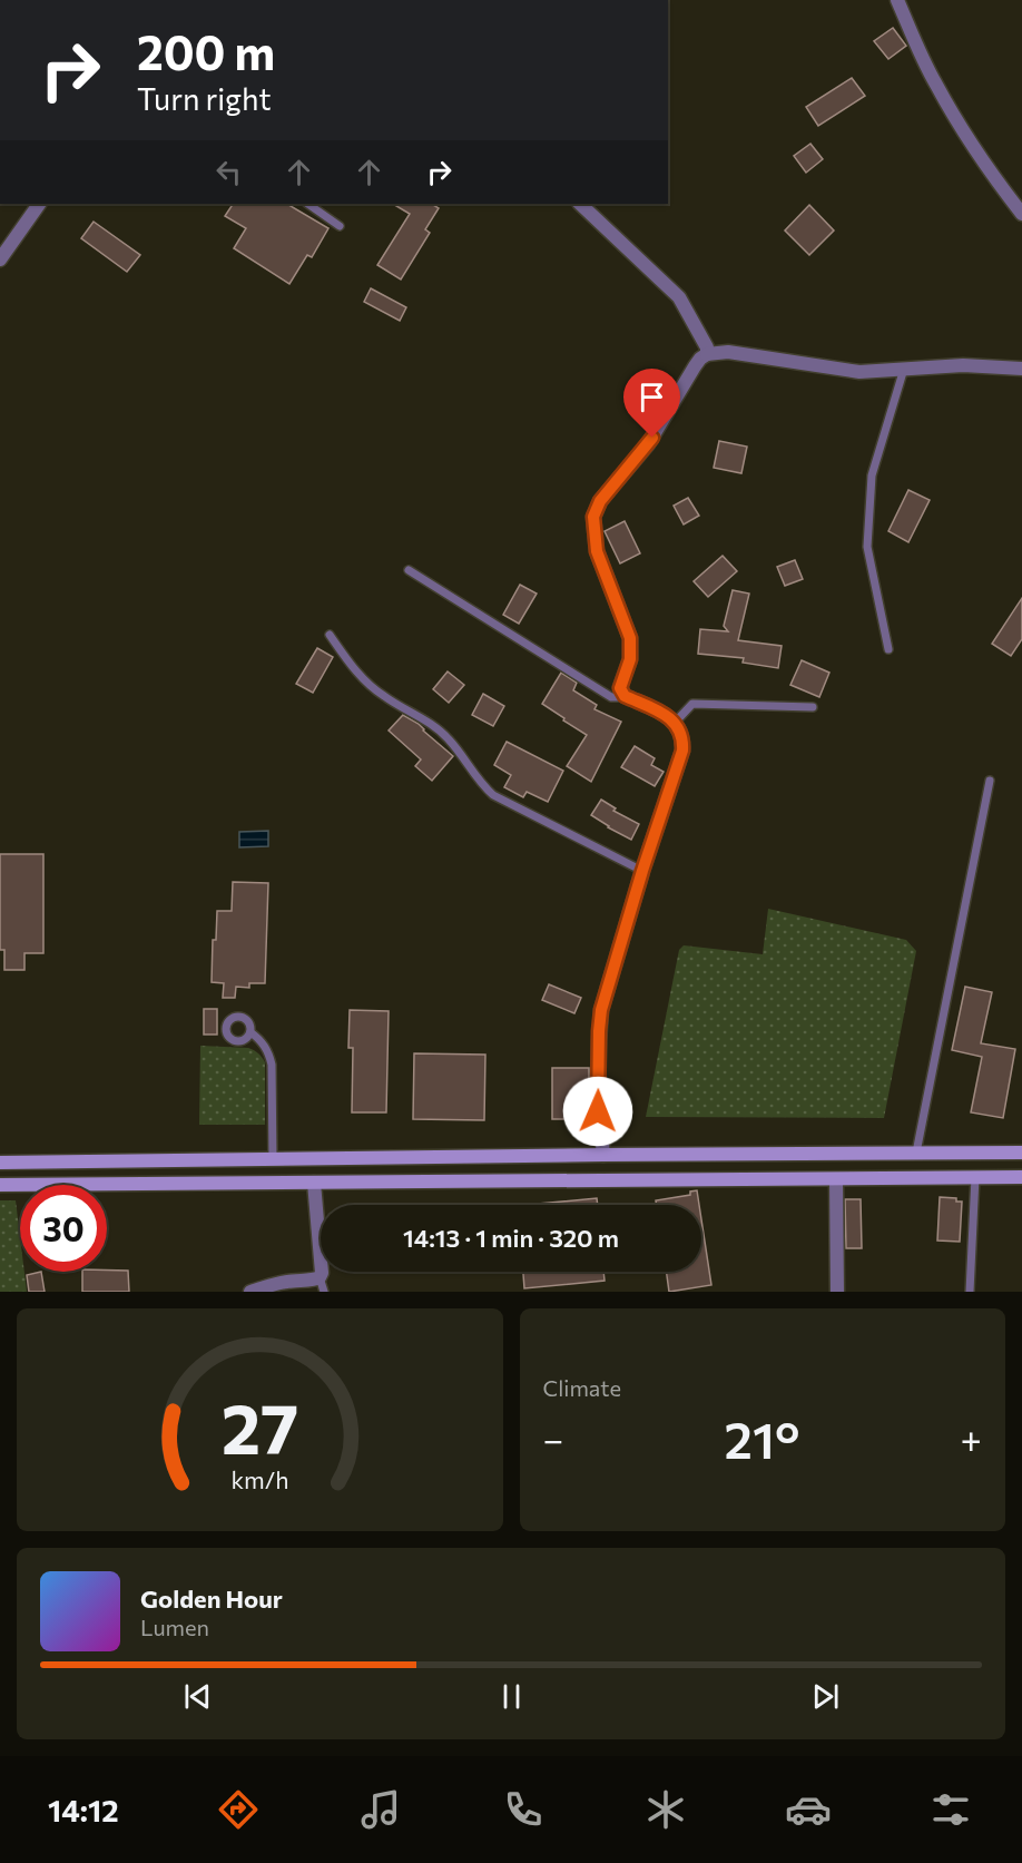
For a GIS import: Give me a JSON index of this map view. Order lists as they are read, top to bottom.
{
  "page": {
    "turn": ["200 m", "Turn right"],
    "limit": "30",
    "trip": "14:13 · 1 min · 320 m",
    "tile": "Climate",
    "heat": ["−", "21°", "+"],
    "song": ["Golden Hour", "Lumen"],
    "tabs": "14:12",
    "gauge": ["27", "km/h"]
  }
}
